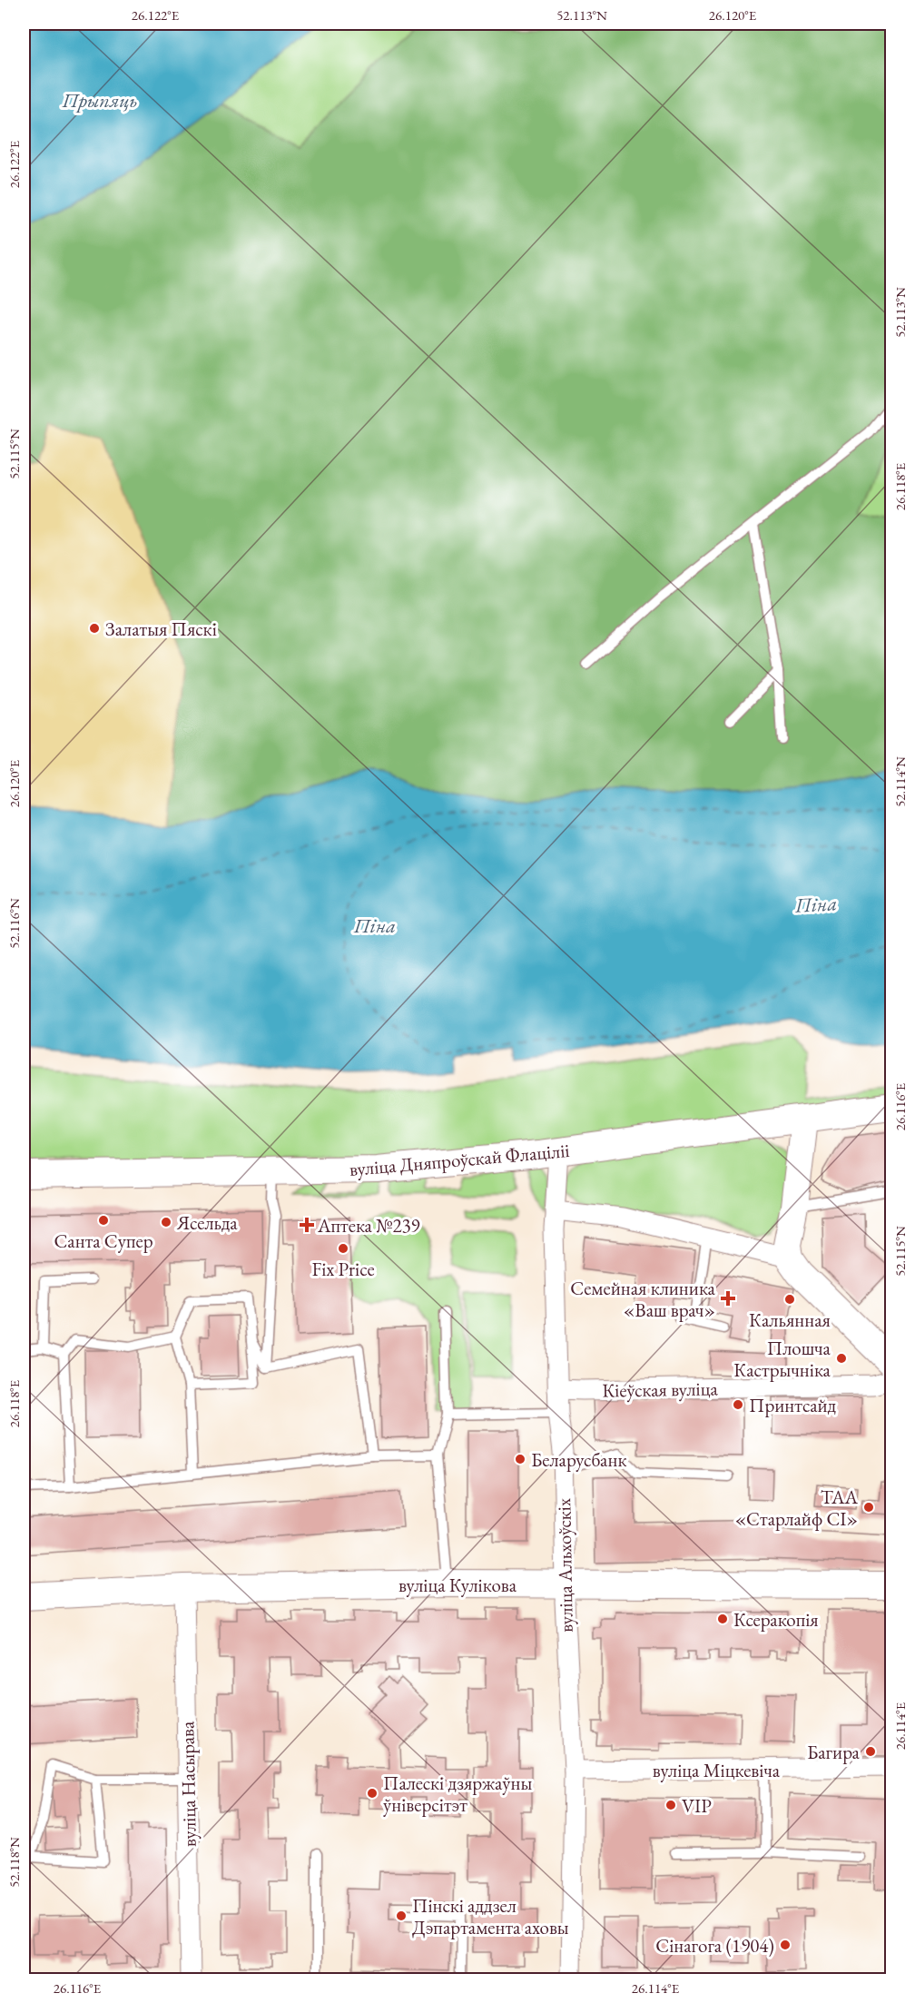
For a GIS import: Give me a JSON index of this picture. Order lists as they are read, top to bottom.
{
  "streets": {
    "street": [
      "вуліца Дняпроўскай Флаціліі",
      "Кіеўская вуліца",
      "вуліца Альхоўскіх",
      "вуліца Кулікова",
      "вуліца Міцкевіча",
      "вуліца Насырава"
    ]
  },
  "crossings": [
    ["вуліца Дняпроўскай Флаціліі", "вуліца Альхоўскіх"],
    ["Кіеўская вуліца", "вуліца Альхоўскіх"],
    ["вуліца Альхоўскіх", "вуліца Кулікова"],
    ["вуліца Альхоўскіх", "вуліца Міцкевіча"],
    ["вуліца Кулікова", "вуліца Насырава"]
  ],
  "water": ["Прыпяць", "Піна"],
  "places": {
    "other": [
      "Залатыя Пяскі",
      "Санта Супер",
      "Ясельда",
      "Fix Price",
      "Кальянная",
      "Плошча Кастрычніка",
      "Принтсайд",
      "Беларусбанк",
      "ТАА «Старлайф СІ»",
      "Ксеракопія",
      "Багира",
      "Палескі дзяржаўны ўніверсітэт",
      "VIP",
      "Пінскі аддзел Дэпартамента аховы",
      "Сінагога (1904)"
    ],
    "health": ["Аптека №239", "Семейная клиника «Ваш врач»"]
  },
  "coordinates": [
    "26.122°E",
    "52.113°N",
    "26.120°E",
    "52.115°N",
    "26.118°E",
    "52.114°N",
    "52.116°N",
    "26.116°E",
    "26.114°E",
    "52.118°N"
  ]
}
